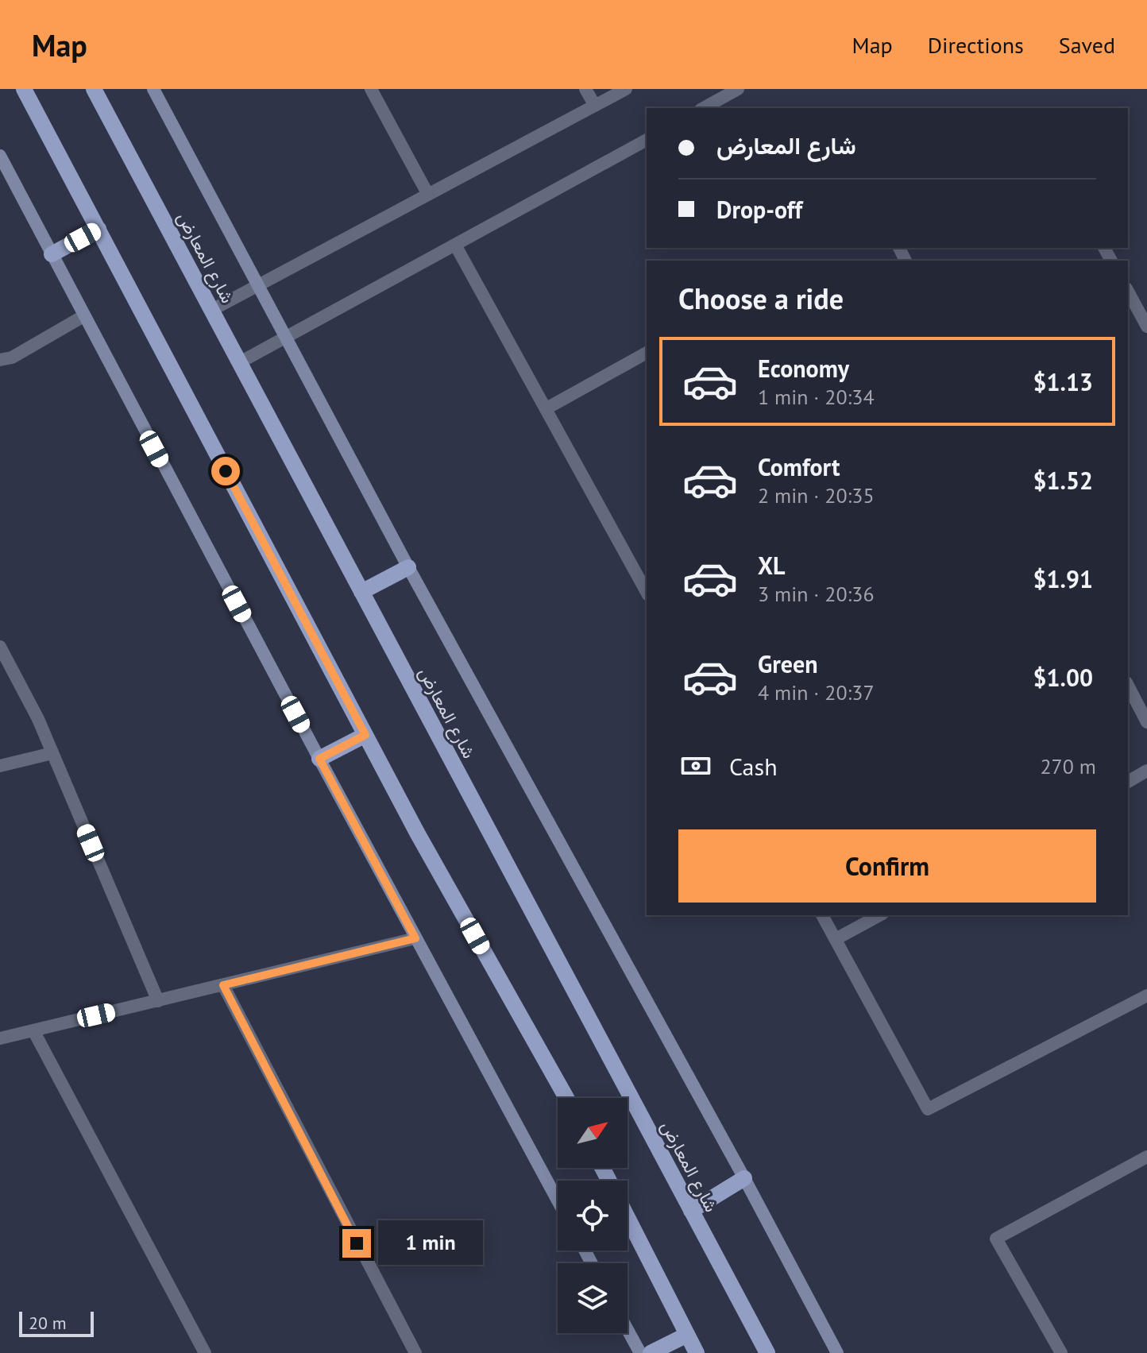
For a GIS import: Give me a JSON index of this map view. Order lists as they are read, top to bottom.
{
  "streets": {
    "main road": ["شارع المعارض"]
  },
  "scale_bar": "20 m",
  "north": "top right",
  "page": {
    "header": "Map",
    "nav": ["Map", "Directions", "Saved"],
    "banner": ["شارع المعارض", "Drop-off"],
    "heading": "Choose a ride",
    "list": [
      {
        "name": "Economy",
        "note": "1 min · 20:34",
        "value": "$1.13"
      },
      {
        "name": "Comfort",
        "note": "2 min · 20:35",
        "value": "$1.52"
      },
      {
        "name": "XL",
        "note": "3 min · 20:36",
        "value": "$1.91"
      },
      {
        "name": "Green",
        "note": "4 min · 20:37",
        "value": "$1.00"
      }
    ],
    "pay": ["Cash", "270 m"],
    "buttons": "Confirm",
    "bubble": "1 min",
    "scale": "20 m"
  }
}
